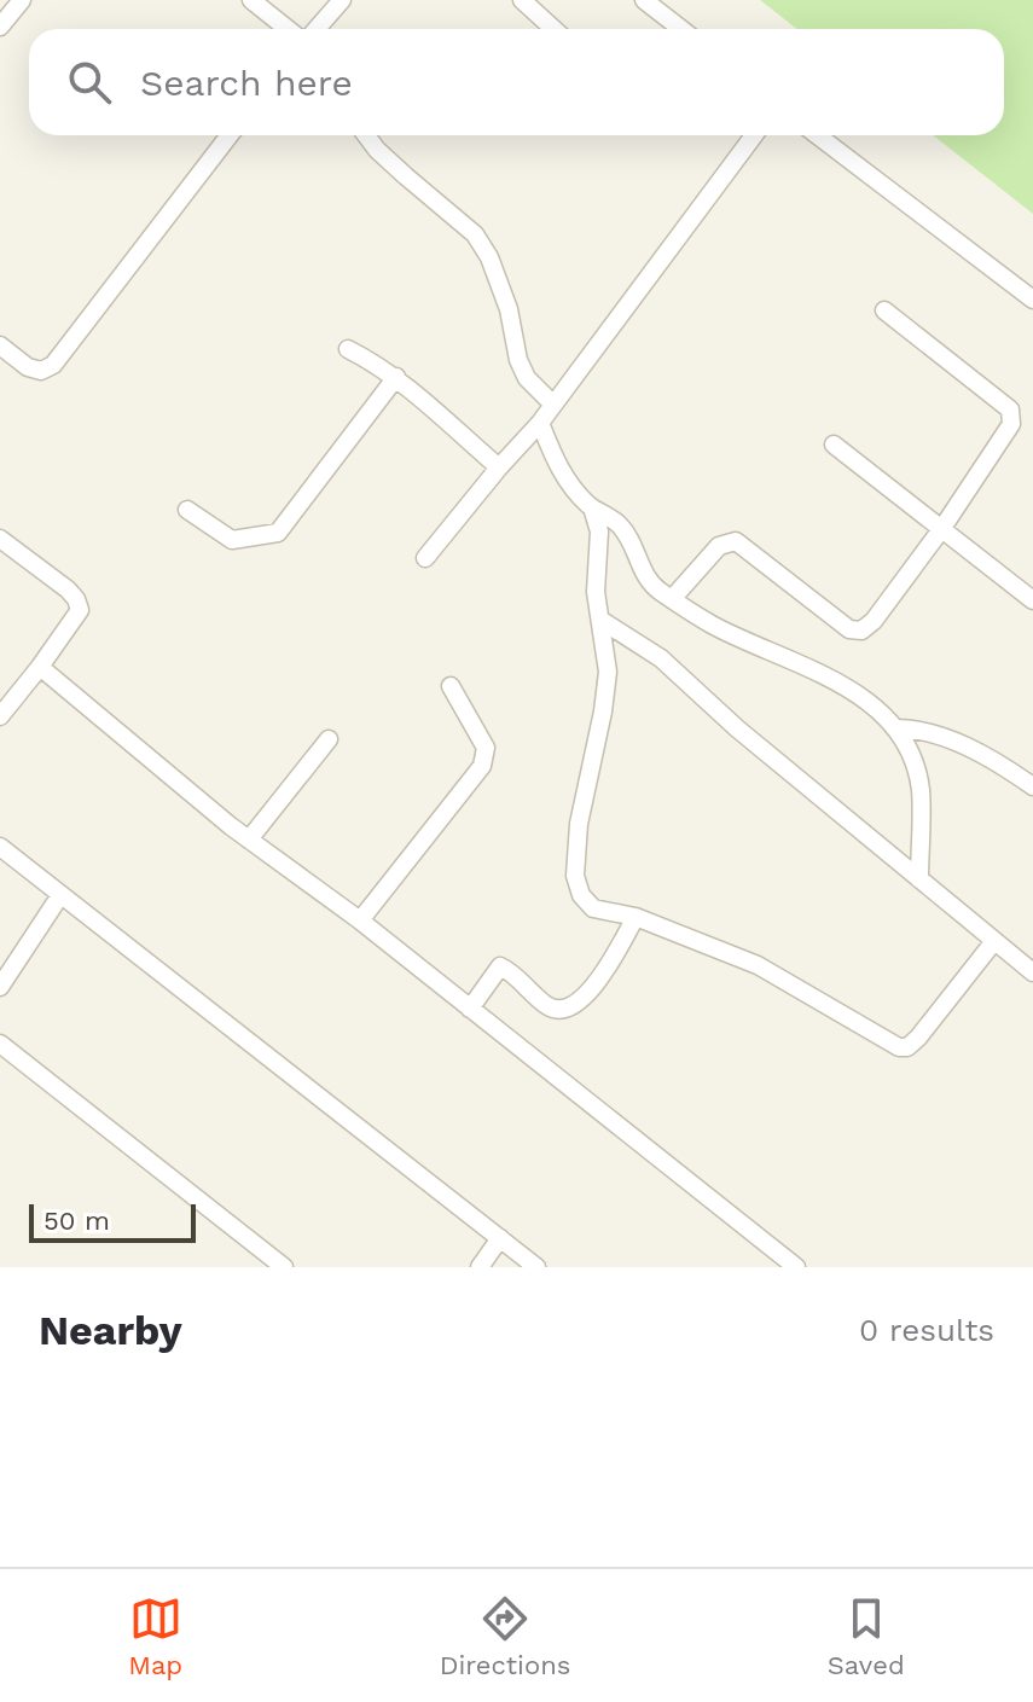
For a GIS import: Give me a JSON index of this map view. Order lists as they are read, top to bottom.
{
  "scale_bar": "50 m",
  "page": {
    "search": "Search here",
    "scale": "50 m",
    "heading": ["Nearby", "0 results"],
    "nav": ["Map", "Directions", "Saved"]
  }
}
